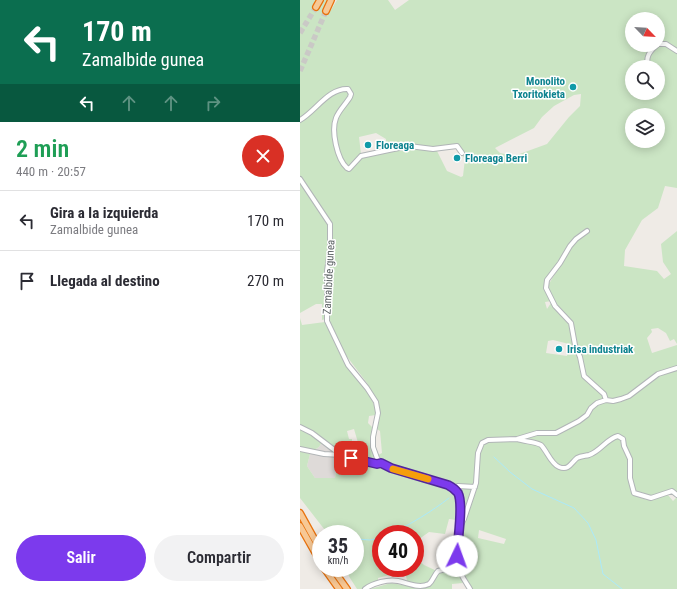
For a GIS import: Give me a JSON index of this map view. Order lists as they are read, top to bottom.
{
  "streets": {
    "street": ["Zamalbide gunea"]
  },
  "places": [
    "Monolito Txoritokieta",
    "Floreaga",
    "Floreaga Berri",
    "Irisa industriak"
  ],
  "north": "bottom right",
  "page": {
    "turn": ["170 m", "Zamalbide gunea"],
    "heading": ["2 min", "440 m · 20:57"],
    "list": [
      {
        "name": "Gira a la izquierda",
        "note": "Zamalbide gunea",
        "value": "170 m"
      },
      {
        "name": "Llegada al destino",
        "value": "270 m"
      }
    ],
    "speed": "35 km/h",
    "limit": "40",
    "buttons": ["Salir", "Compartir"]
  }
}
